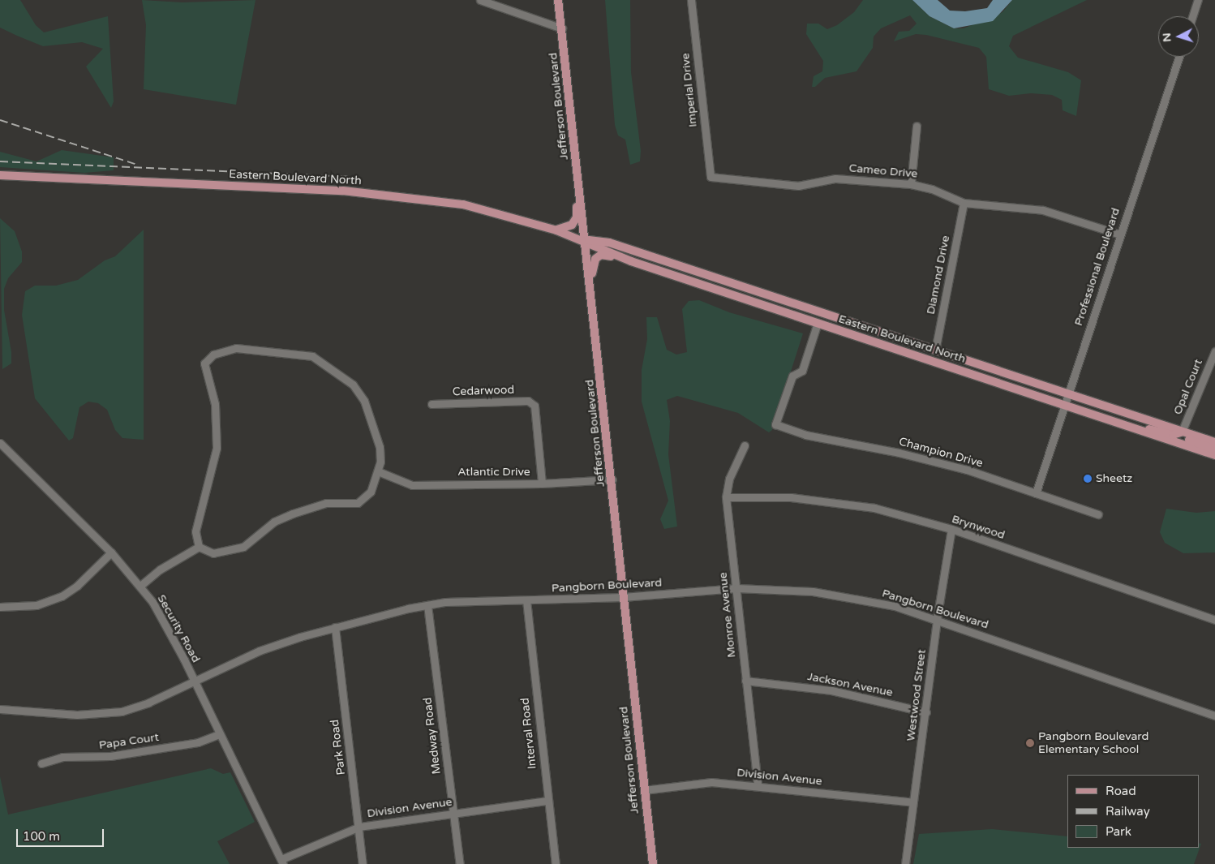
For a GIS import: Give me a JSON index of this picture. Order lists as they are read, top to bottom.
{
  "streets": {
    "main road": ["Jefferson Boulevard", "Eastern Boulevard North"],
    "street": [
      "Imperial Drive",
      "Cameo Drive",
      "Professional Boulevard",
      "Diamond Drive",
      "Opal Court",
      "Cedarwood",
      "Champion Drive",
      "Atlantic Drive",
      "Brynwood",
      "Pangborn Boulevard",
      "Monroe Avenue",
      "Security Road",
      "Jackson Avenue",
      "Westwood Street",
      "Interval Road",
      "Medway Road",
      "Papa Court",
      "Park Road",
      "Division Avenue"
    ]
  },
  "crossings": [
    ["Imperial Drive", "Cameo Drive"],
    ["Jefferson Boulevard", "Eastern Boulevard North"],
    ["Jefferson Boulevard", "Atlantic Drive"],
    ["Jefferson Boulevard", "Pangborn Boulevard"],
    ["Jefferson Boulevard", "Division Avenue"],
    ["Cameo Drive", "Professional Boulevard"],
    ["Cameo Drive", "Diamond Drive"],
    ["Eastern Boulevard North", "Professional Boulevard"],
    ["Eastern Boulevard North", "Diamond Drive"],
    ["Eastern Boulevard North", "Opal Court"],
    ["Eastern Boulevard North", "Champion Drive"],
    ["Professional Boulevard", "Champion Drive"],
    ["Cedarwood", "Atlantic Drive"],
    ["Brynwood", "Monroe Avenue"],
    ["Brynwood", "Westwood Street"],
    ["Pangborn Boulevard", "Monroe Avenue"],
    ["Pangborn Boulevard", "Security Road"],
    ["Pangborn Boulevard", "Westwood Street"],
    ["Pangborn Boulevard", "Interval Road"],
    ["Pangborn Boulevard", "Medway Road"],
    ["Pangborn Boulevard", "Park Road"],
    ["Monroe Avenue", "Jackson Avenue"],
    ["Monroe Avenue", "Division Avenue"],
    ["Security Road", "Papa Court"],
    ["Security Road", "Division Avenue"],
    ["Jackson Avenue", "Westwood Street"],
    ["Westwood Street", "Division Avenue"],
    ["Interval Road", "Division Avenue"],
    ["Medway Road", "Division Avenue"],
    ["Park Road", "Division Avenue"]
  ],
  "places": ["Sheetz", "Pangborn Boulevard Elementary School"],
  "legend": ["Road", "Railway", "Park"],
  "scale_bar": "100 m",
  "north": "left"
}
